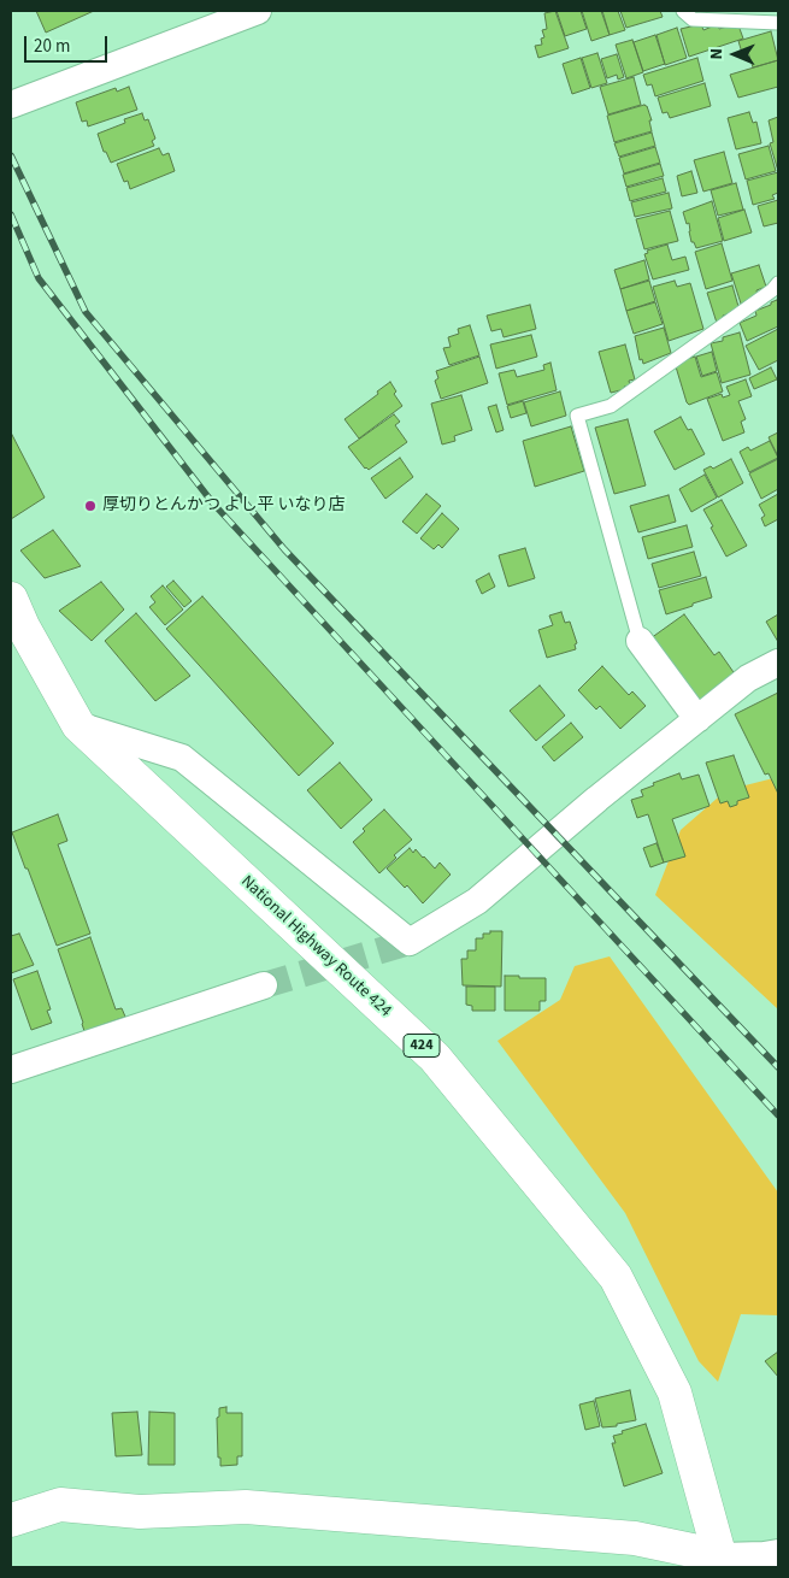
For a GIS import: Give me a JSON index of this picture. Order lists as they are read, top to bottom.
{
  "streets": {
    "main road": ["National Highway Route 424", "424"]
  },
  "places": ["厚切りとんかつ よし平 いなり店"],
  "scale_bar": "20 m",
  "north": "left"
}
